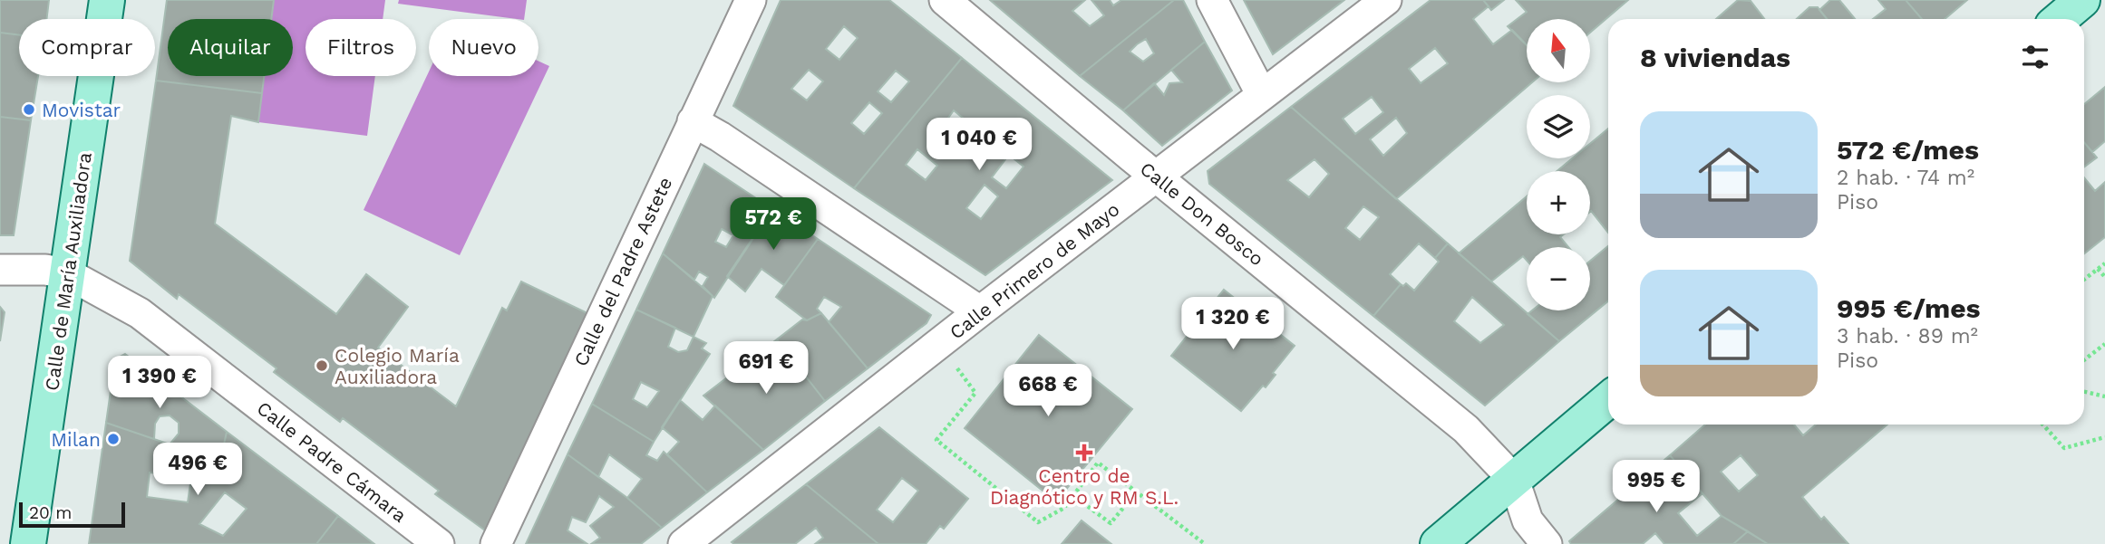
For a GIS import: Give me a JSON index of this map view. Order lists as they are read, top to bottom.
{
  "streets": {
    "main road": ["Calle de María Auxiliadora"],
    "street": [
      "Calle Don Bosco",
      "Calle Primero de Mayo",
      "Calle del Padre Astete",
      "Calle Padre Cámara"
    ]
  },
  "crossings": [
    ["Calle Don Bosco", "Calle Primero de Mayo"],
    ["Calle de María Auxiliadora", "Calle Padre Cámara"]
  ],
  "places": {
    "other": ["Movistar", "Colegio María Auxiliadora", "Milan"],
    "health": ["Centro de Diagnótico y RM S.L."]
  },
  "scale_bar": "20 m",
  "north": "top",
  "page": {
    "map_buttons": ["+", "−"],
    "chip": [
      "Comprar",
      "Alquilar",
      "Filtros",
      "Nuevo"
    ],
    "heading": "8 viviendas",
    "list": [
      {
        "name": "572 €/mes",
        "note": "2 hab. · 74 m² · Piso"
      },
      {
        "name": "995 €/mes",
        "note": "3 hab. · 89 m² · Piso"
      }
    ],
    "price": [
      "1 040 €",
      "572 €",
      "1 320 €",
      "691 €",
      "1 390 €",
      "668 €",
      "496 €",
      "995 €"
    ],
    "scale": "20 m"
  }
}
